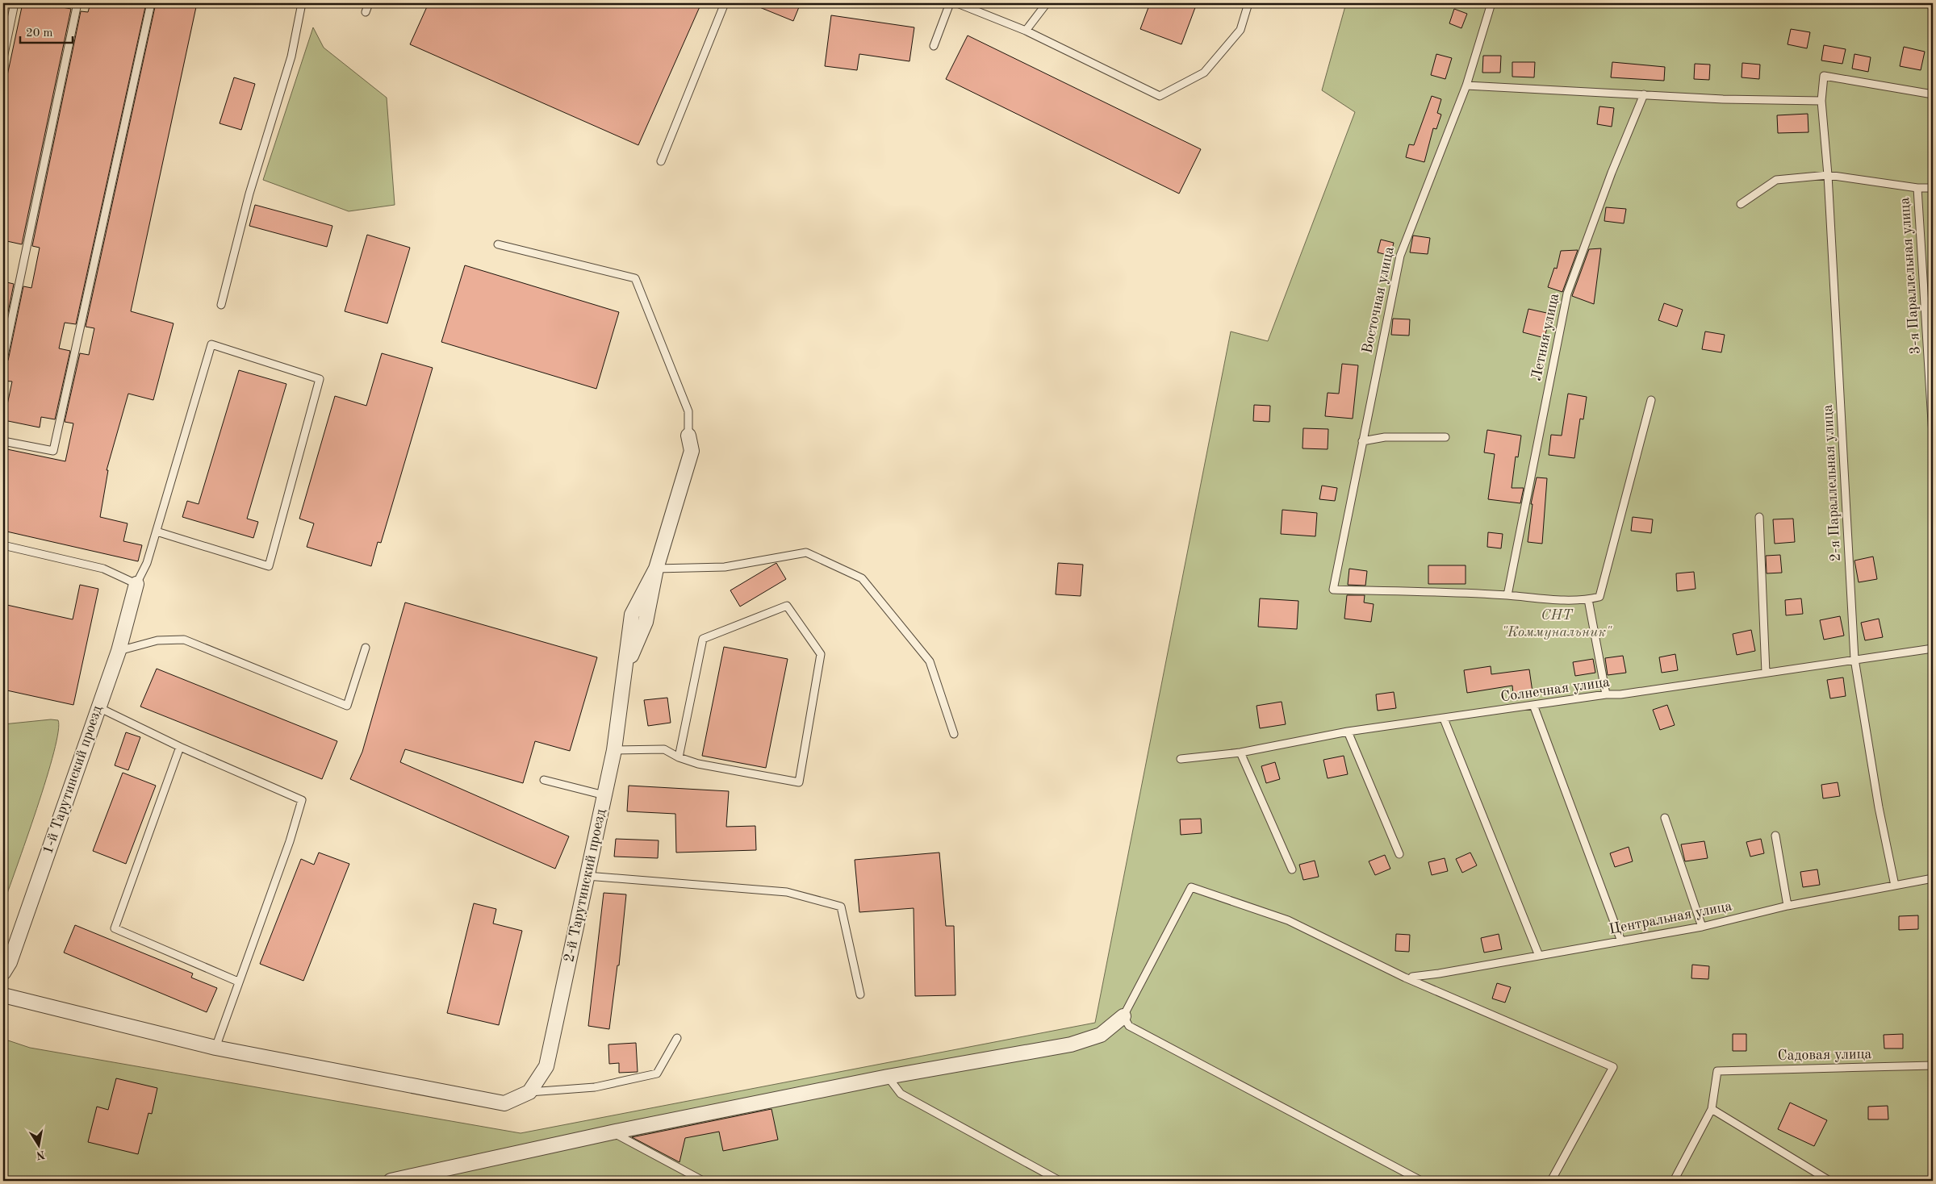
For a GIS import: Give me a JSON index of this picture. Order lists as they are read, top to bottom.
{
  "streets": {
    "street": ["1-й Тарутинский проезд", "2-й Тарутинский проезд"],
    "lane": [
      "3-я Параллельная улица",
      "Восточная улица",
      "Летняя улица",
      "2-я Параллельная улица",
      "Солнечная улица",
      "Центральная улица",
      "Садовая улица"
    ]
  },
  "crossings": [
    ["Восточная улица", "Летняя улица"],
    ["2-я Параллельная улица", "Солнечная улица"],
    ["2-я Параллельная улица", "Центральная улица"]
  ],
  "parks": ["СНТ \"Коммунальник\""],
  "scale_bar": "20 m",
  "north": "bottom"
}
